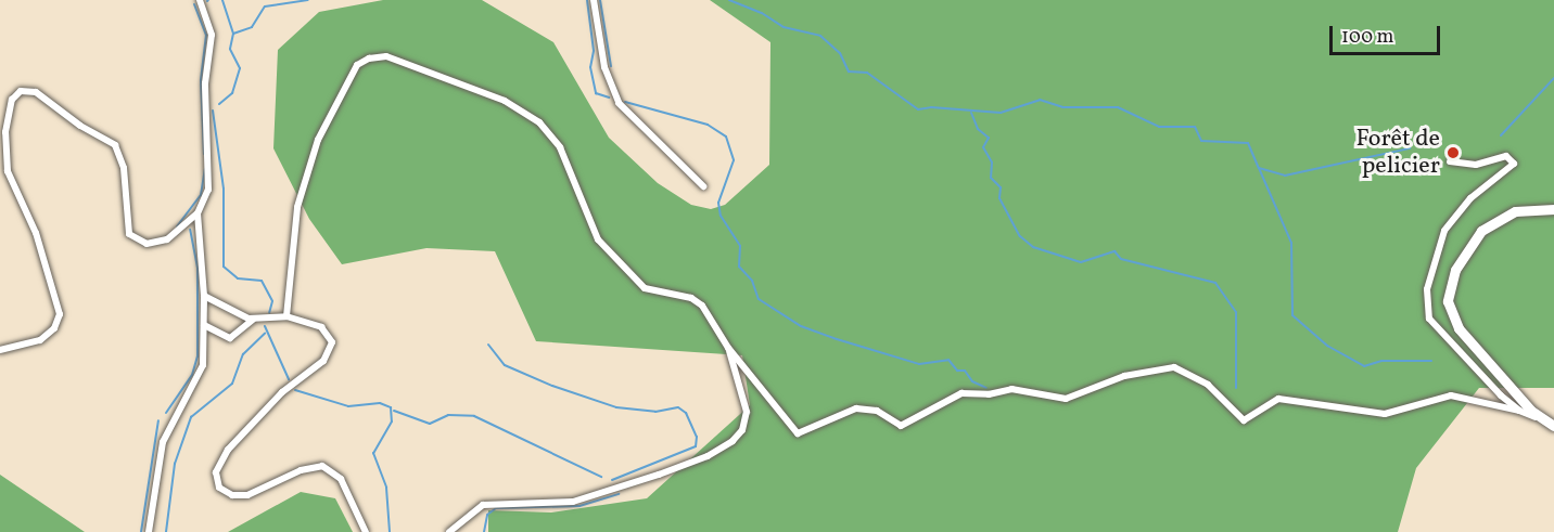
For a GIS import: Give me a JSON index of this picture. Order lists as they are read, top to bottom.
{
  "places": ["Forêt de pelicier"],
  "scale_bar": "100 m"
}
